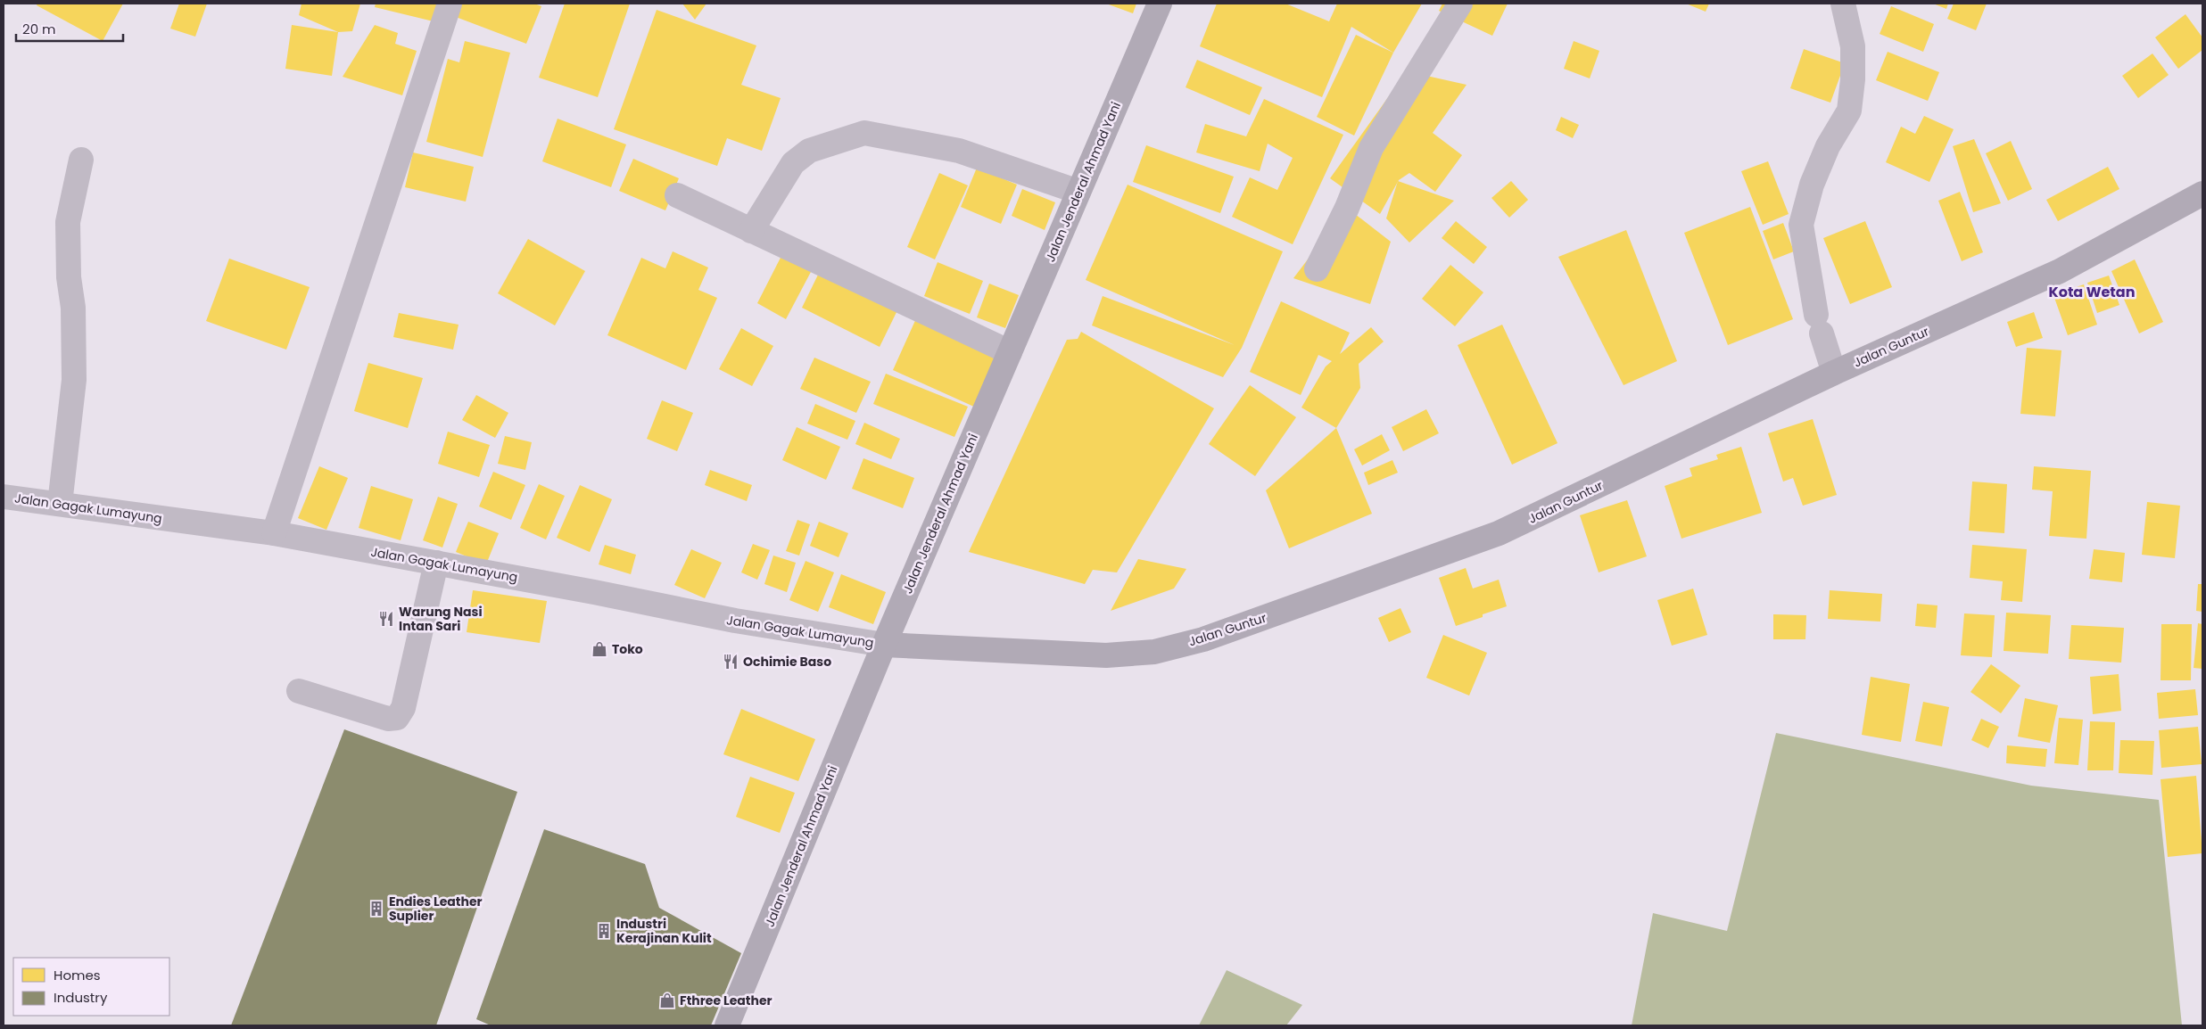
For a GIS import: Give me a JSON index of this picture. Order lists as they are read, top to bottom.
{
  "streets": {
    "street": ["Jalan Jenderal Ahmad Yani", "Jalan Guntur", "Jalan Gagak Lumayung"]
  },
  "crossings": [
    ["Jalan Jenderal Ahmad Yani", "Jalan Guntur"],
    ["Jalan Jenderal Ahmad Yani", "Jalan Gagak Lumayung"],
    ["Jalan Guntur", "Jalan Gagak Lumayung"]
  ],
  "districts": ["Kota Wetan"],
  "places": {
    "restaurant": ["Warung Nasi Intan Sari", "Ochimie Baso"],
    "shop": ["Toko", "Fthree Leather"],
    "building": ["Endies Leather Suplier", "Industri Kerajinan Kulit"]
  },
  "legend": ["Homes", "Industry"],
  "scale_bar": "20 m"
}
